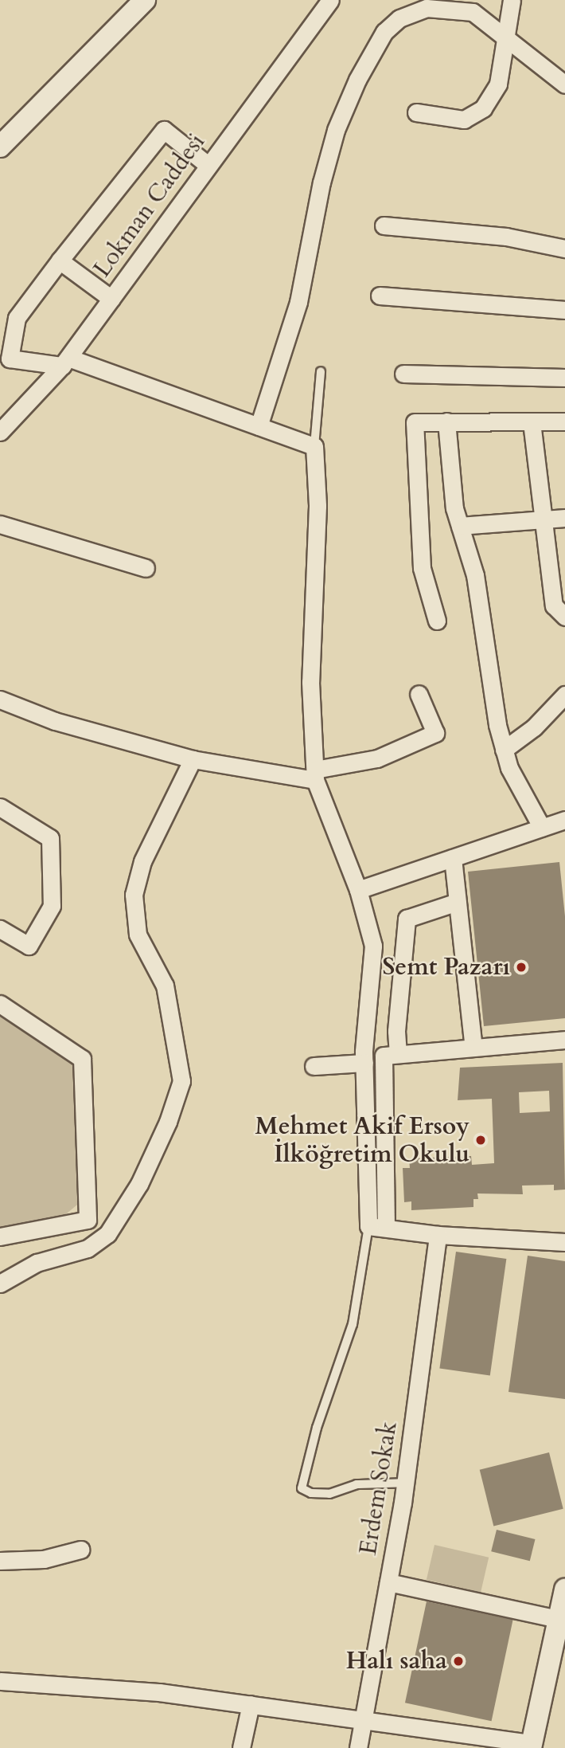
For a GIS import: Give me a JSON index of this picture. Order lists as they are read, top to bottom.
{
  "streets": {
    "street": ["Lokman Caddesi", "Erdem Sokak"]
  },
  "places": ["Semt Pazarı", "Mehmet Akif Ersoy İlköğretim Okulu", "Halı saha"]
}
